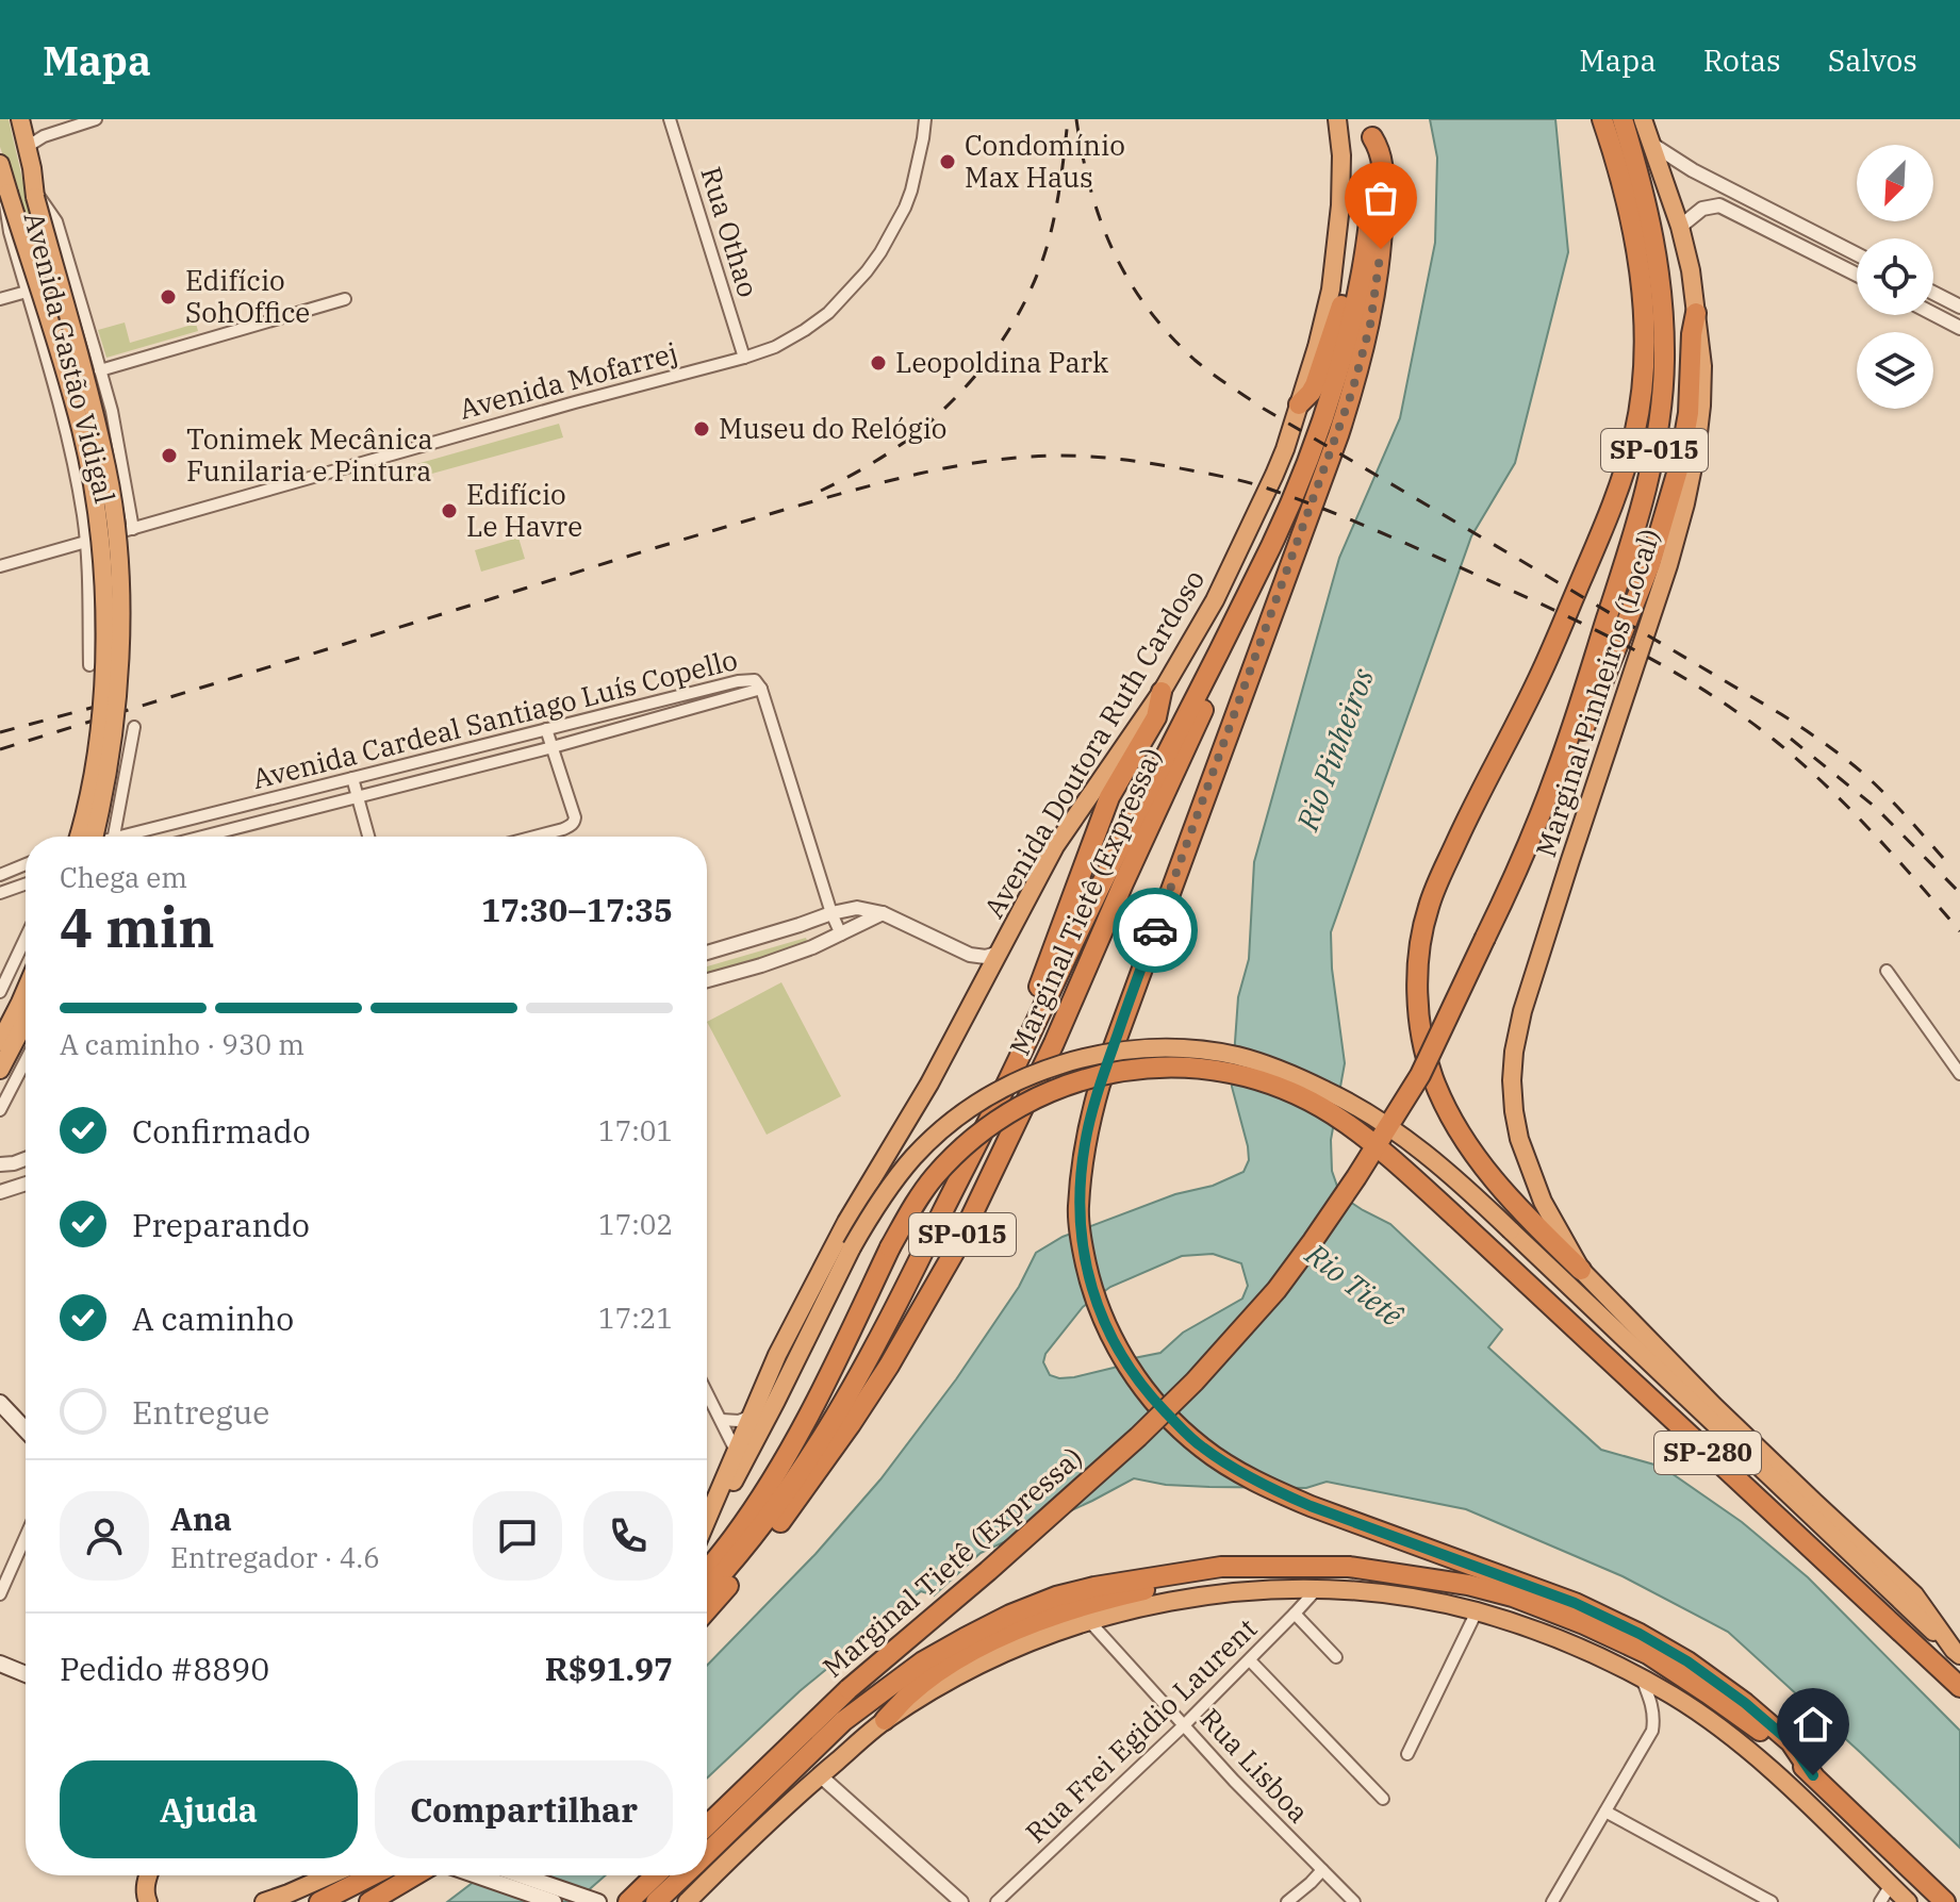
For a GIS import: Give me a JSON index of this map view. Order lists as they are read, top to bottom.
{
  "streets": {
    "highway": [
      "Avenida Gastão Vidigal",
      "SP-015",
      "Marginal Pinheiros (Local)",
      "Avenida Doutora Ruth Cardoso",
      "Marginal Tietê (Expressa)",
      "SP-280"
    ],
    "street": [
      "Rua Othao",
      "Avenida Mofarrej",
      "Avenida Cardeal Santiago Luís Copello",
      "Rua Frei Egidio Laurent",
      "Rua Lisboa"
    ]
  },
  "crossings": [
    ["Rua Othao", "Avenida Mofarrej"],
    ["Avenida Gastão Vidigal", "Avenida Mofarrej"],
    ["SP-015", "Marginal Tietê (Expressa)"],
    ["SP-015", "SP-280"],
    ["Rua Frei Egidio Laurent", "Rua Lisboa"]
  ],
  "water": ["Rio Pinheiros", "Rio Tietê"],
  "places": [
    "Condomínio Max Haus",
    "Edifício SohOffice",
    "Leopoldina Park",
    "Museu do Relógio",
    "Tonimek Mecânica Funilaria e Pintura",
    "Edifício Le Havre"
  ],
  "north": "bottom left",
  "page": {
    "header": "Mapa",
    "nav": ["Mapa", "Rotas", "Salvos"],
    "heading": ["4 min", "Chega em", "17:30–17:35"],
    "panel": [
      "Ana",
      "Entregador · 4.6",
      "Pedido #8890",
      "R$91.97"
    ],
    "bar": "A caminho · 930 m",
    "list": [
      ["Confirmado", "17:01"],
      ["Preparando", "17:02"],
      ["A caminho", "17:21"],
      "Entregue"
    ],
    "buttons": ["Ajuda", "Compartilhar"]
  }
}
